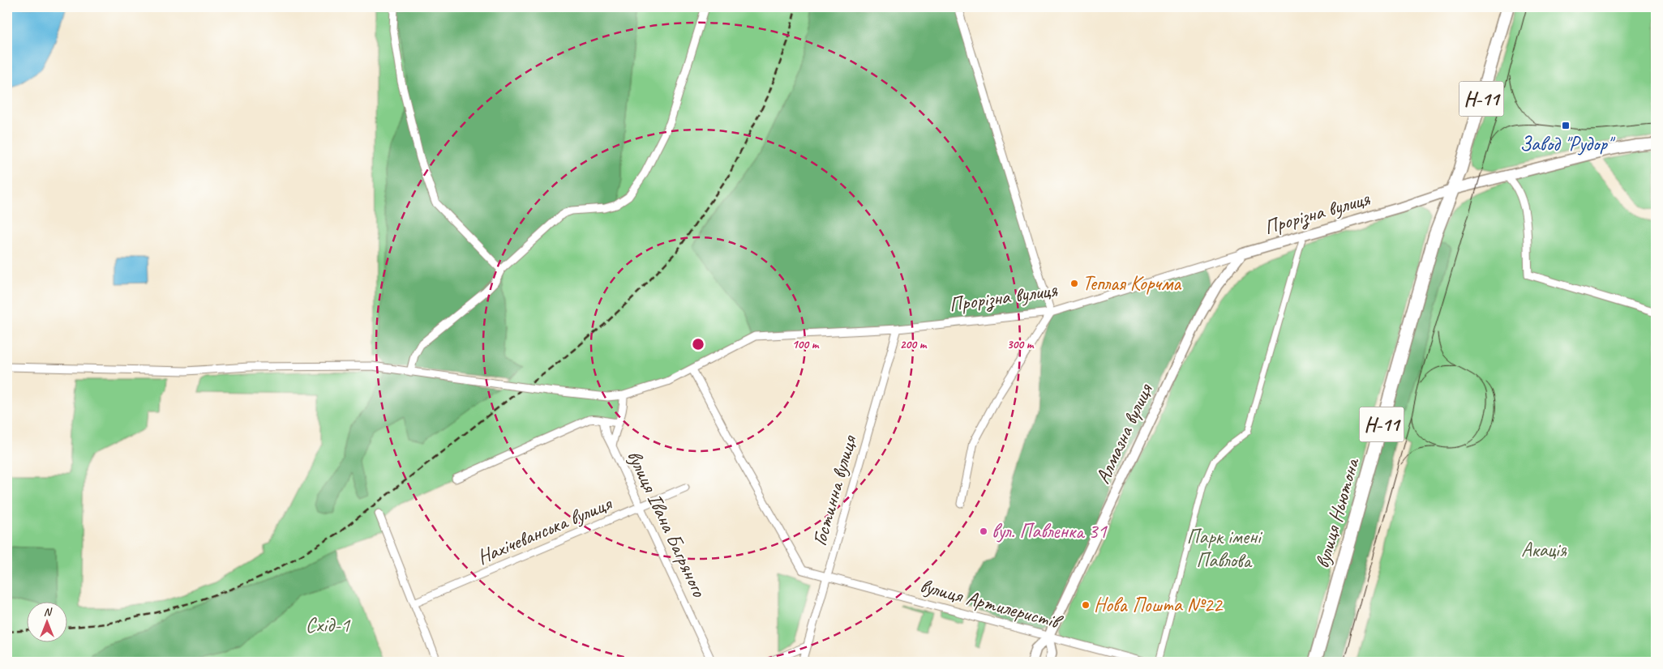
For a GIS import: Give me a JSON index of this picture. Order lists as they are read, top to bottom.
{
  "streets": {
    "main road": ["Н-11", "Прорізна вулиця", "вулиця Ньютона"],
    "street": [
      "Алмазна вулиця",
      "Гостинна вулиця",
      "вулиця Івана Багряного",
      "Нахічеванська вулиця",
      "вулиця Артилеристів"
    ]
  },
  "crossings": [
    ["Н-11", "Прорізна вулиця"],
    ["Н-11", "вулиця Ньютона"],
    ["Прорізна вулиця", "Алмазна вулиця"],
    ["Прорізна вулиця", "Гостинна вулиця"],
    ["Прорізна вулиця", "вулиця Ньютона"],
    ["Прорізна вулиця", "вулиця Івана Багряного"],
    ["Прорізна вулиця", "вулиця Артилеристів"],
    ["Алмазна вулиця", "вулиця Артилеристів"],
    ["Гостинна вулиця", "вулиця Артилеристів"],
    ["вулиця Івана Багряного", "Нахічеванська вулиця"]
  ],
  "parks": ["Парк імені Павлова", "Акація", "Схід-1"],
  "places": {
    "transit": ["Завод \"Рудор\""],
    "other": ["Теплая Корчма", "вул. Павленка 31", "Нова Пошта №22"]
  },
  "north": "top",
  "rings": ["100 m", "200 m", "300 m"]
}
